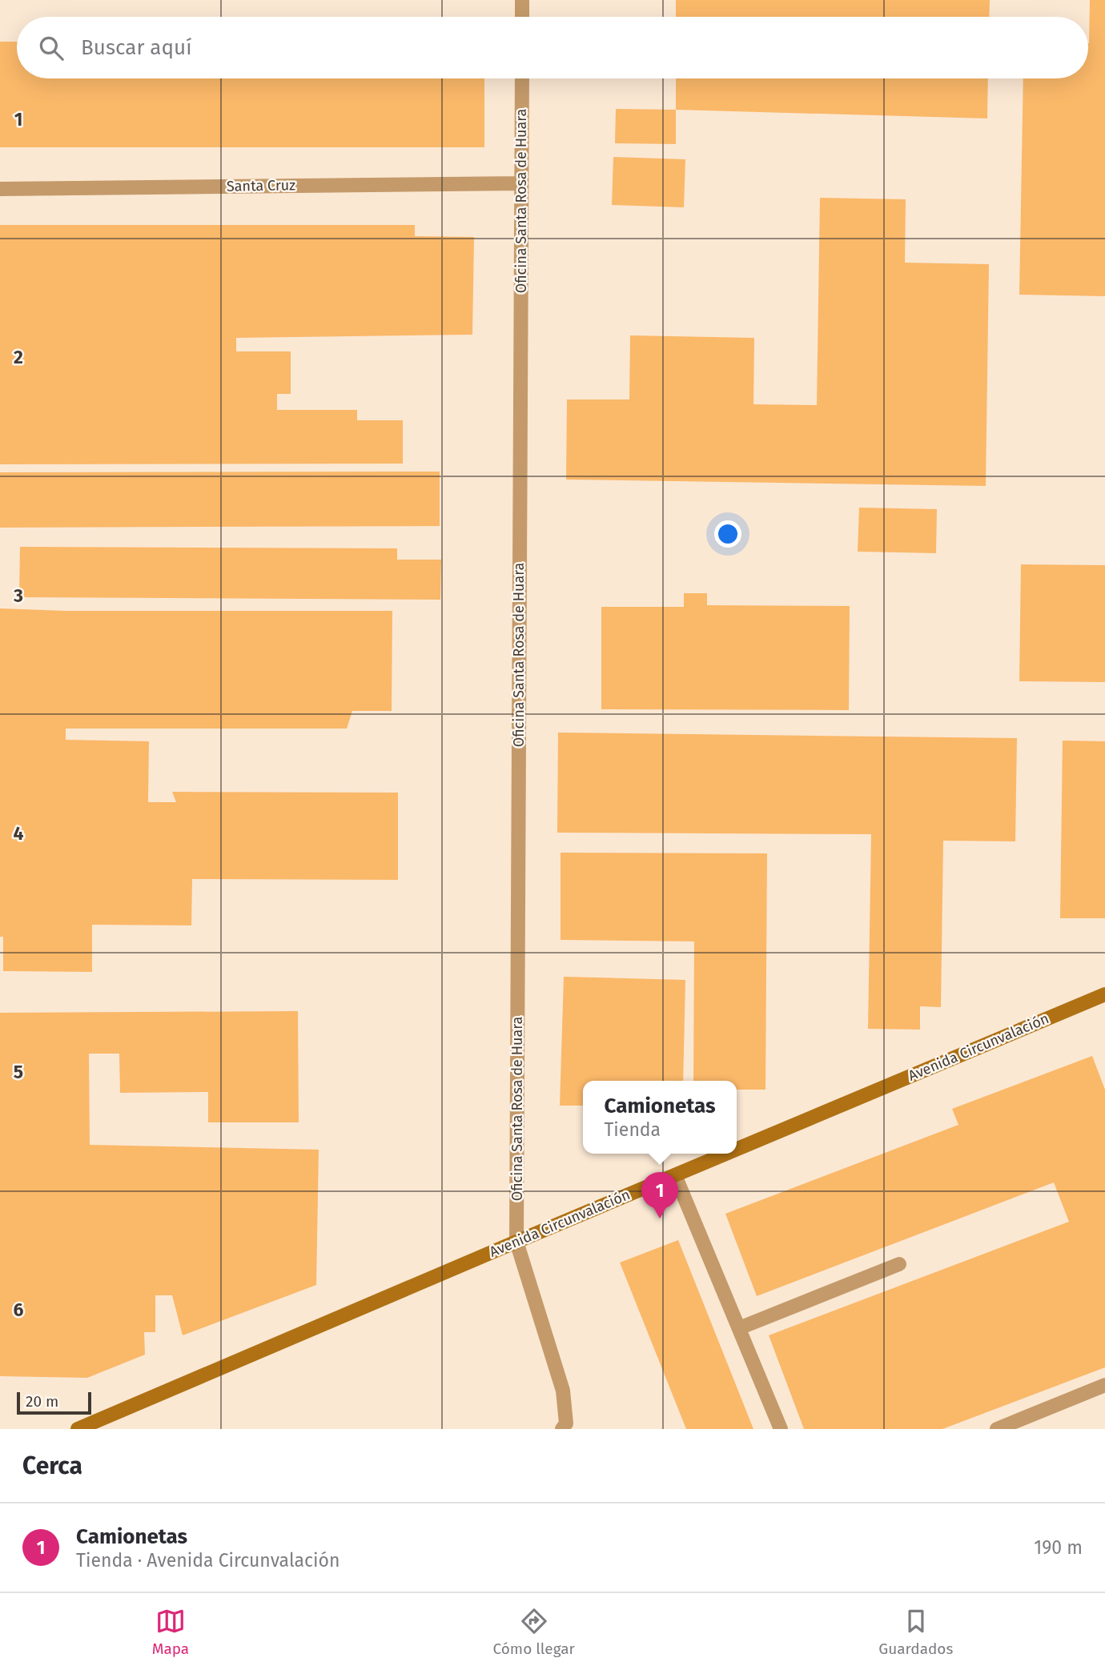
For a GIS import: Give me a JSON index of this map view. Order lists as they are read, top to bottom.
{
  "streets": {
    "street": ["Santa Cruz", "Oficina Santa Rosa de Huara", "Avenida Circunvalación"]
  },
  "crossings": [
    ["Santa Cruz", "Oficina Santa Rosa de Huara"],
    ["Oficina Santa Rosa de Huara", "Avenida Circunvalación"]
  ],
  "scale_bar": "20 m",
  "page": {
    "search": "Buscar aquí",
    "popup": ["Camionetas", "Tienda"],
    "pins": "1",
    "scale": "20 m",
    "heading": "Cerca",
    "list": [
      {
        "mark": "1",
        "name": "Camionetas",
        "note": "Tienda · Avenida Circunvalación",
        "value": "190 m"
      }
    ],
    "nav": ["Mapa", "Cómo llegar", "Guardados"]
  },
  "grid": {
    "rows": [
      "1",
      "2",
      "3",
      "4",
      "5",
      "6"
    ]
  }
}
